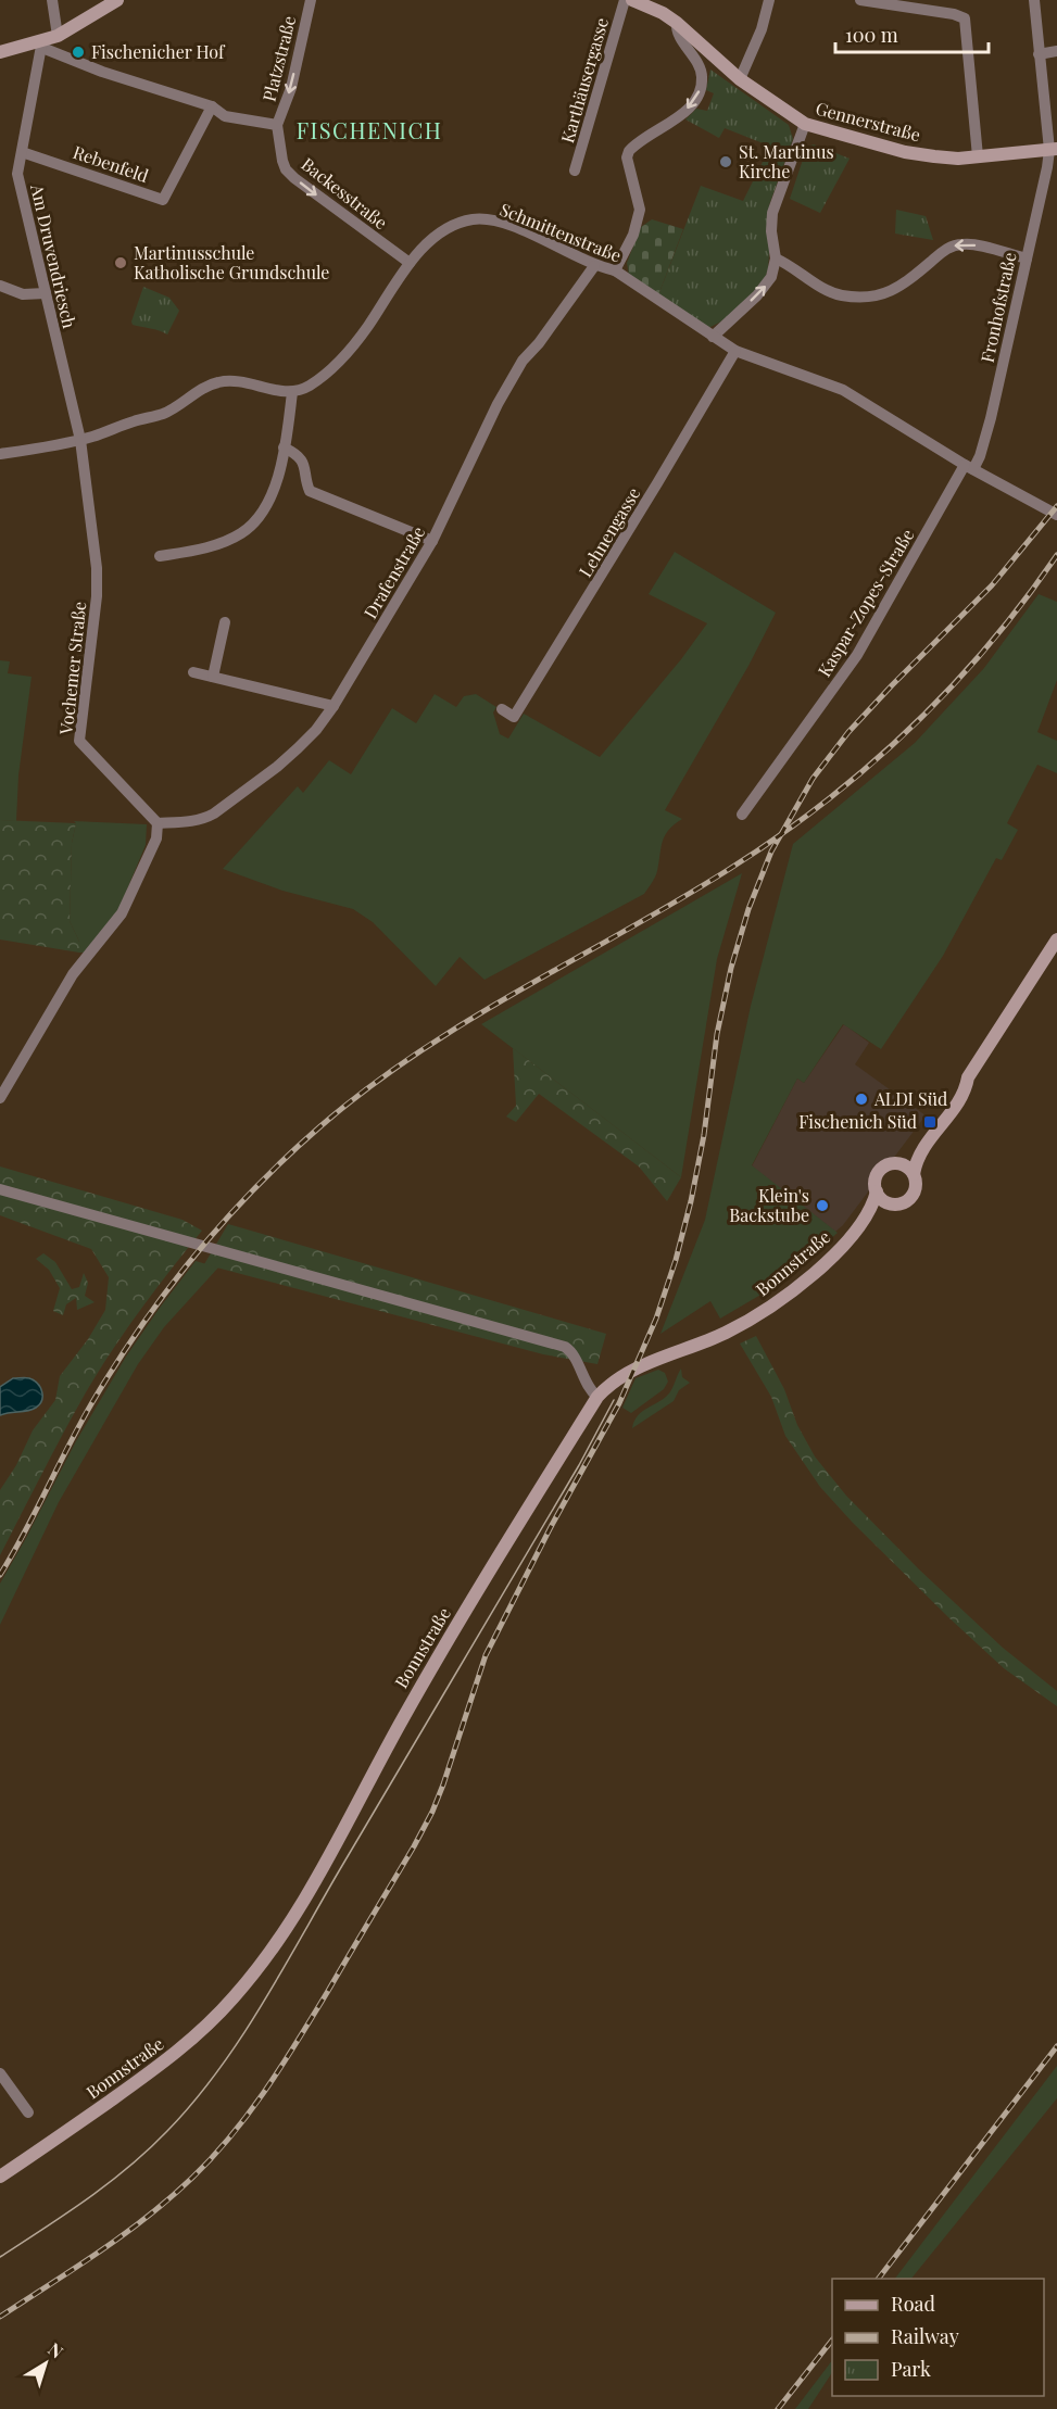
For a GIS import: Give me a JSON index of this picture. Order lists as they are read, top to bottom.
{
  "streets": {
    "main road": ["Gennerstraße", "Bonnstraße"],
    "street": [
      "Platzstraße",
      "Karthäusergasse",
      "Rebenfeld",
      "Backesstraße",
      "Schmittenstraße",
      "Am Druvendriesch",
      "Fronhofstraße",
      "Lehnengasse",
      "Drafenstraße",
      "Kaspar-Zopes-Straße",
      "Vochemer Straße"
    ]
  },
  "crossings": [
    ["Platzstraße", "Rebenfeld"],
    ["Platzstraße", "Backesstraße"],
    ["Platzstraße", "Am Druvendriesch"],
    ["Gennerstraße", "Fronhofstraße"],
    ["Rebenfeld", "Am Druvendriesch"],
    ["Backesstraße", "Schmittenstraße"],
    ["Schmittenstraße", "Fronhofstraße"],
    ["Schmittenstraße", "Lehnengasse"],
    ["Schmittenstraße", "Drafenstraße"],
    ["Schmittenstraße", "Kaspar-Zopes-Straße"],
    ["Am Druvendriesch", "Vochemer Straße"],
    ["Fronhofstraße", "Kaspar-Zopes-Straße"],
    ["Drafenstraße", "Vochemer Straße"]
  ],
  "one_way": ["Backesstraße"],
  "districts": ["FISCHENICH"],
  "places": {
    "other": [
      "Fischenicher Hof",
      "St. Martinus Kirche",
      "Martinusschule Katholische Grundschule",
      "ALDI Süd",
      "Klein's Backstube"
    ],
    "transit": ["Fischenich Süd"]
  },
  "legend": ["Road", "Railway", "Park"],
  "scale_bar": "100 m",
  "north": "top right"
}
